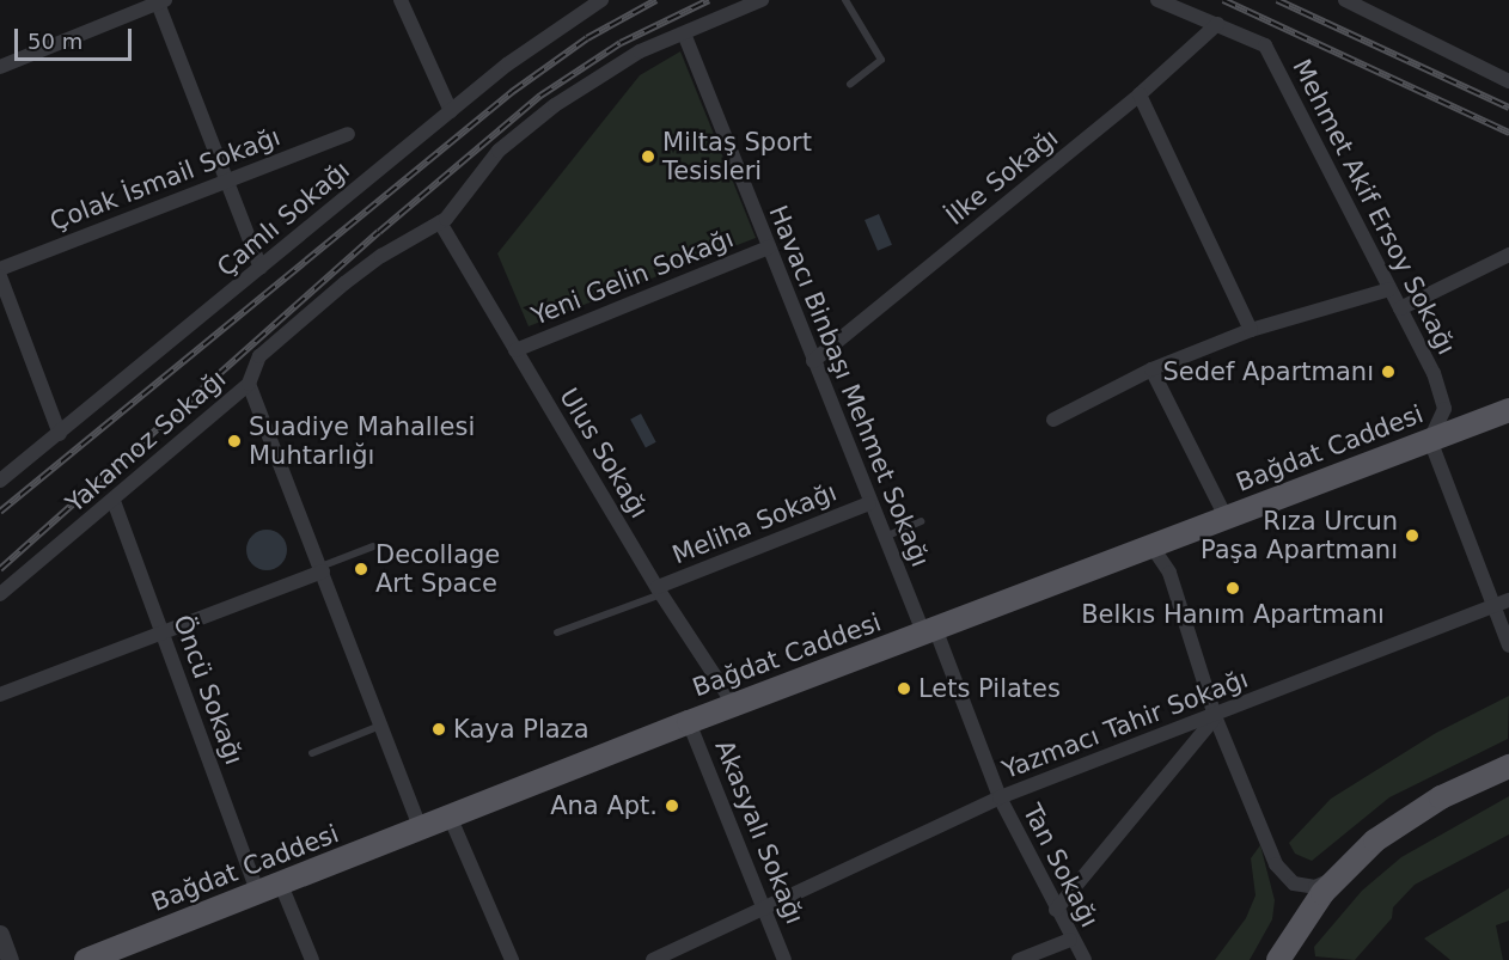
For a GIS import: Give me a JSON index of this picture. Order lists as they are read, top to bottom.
{
  "streets": {
    "main road": ["Bağdat Caddesi"],
    "street": [
      "İlke Sokağı",
      "Çolak İsmail Sokağı",
      "Mehmet Akif Ersoy Sokağı",
      "Çamlı Sokağı",
      "Yeni Gelin Sokağı",
      "Havacı Binbaşı Mehmet Sokağı",
      "Yakamoz Sokağı",
      "Ulus Sokağı",
      "Meliha Sokağı",
      "Öncü Sokağı",
      "Yazmacı Tahir Sokağı",
      "Akasyalı Sokağı",
      "Tan Sokağı"
    ]
  },
  "crossings": [
    ["İlke Sokağı", "Mehmet Akif Ersoy Sokağı"],
    ["İlke Sokağı", "Havacı Binbaşı Mehmet Sokağı"],
    ["Mehmet Akif Ersoy Sokağı", "Bağdat Caddesi"],
    ["Yeni Gelin Sokağı", "Havacı Binbaşı Mehmet Sokağı"],
    ["Yeni Gelin Sokağı", "Ulus Sokağı"],
    ["Havacı Binbaşı Mehmet Sokağı", "Yakamoz Sokağı"],
    ["Havacı Binbaşı Mehmet Sokağı", "Bağdat Caddesi"],
    ["Havacı Binbaşı Mehmet Sokağı", "Meliha Sokağı"],
    ["Havacı Binbaşı Mehmet Sokağı", "Tan Sokağı"],
    ["Yakamoz Sokağı", "Ulus Sokağı"],
    ["Yakamoz Sokağı", "Öncü Sokağı"],
    ["Bağdat Caddesi", "Ulus Sokağı"],
    ["Bağdat Caddesi", "Öncü Sokağı"],
    ["Bağdat Caddesi", "Akasyalı Sokağı"],
    ["Bağdat Caddesi", "Tan Sokağı"],
    ["Ulus Sokağı", "Meliha Sokağı"],
    ["Yazmacı Tahir Sokağı", "Akasyalı Sokağı"],
    ["Yazmacı Tahir Sokağı", "Tan Sokağı"]
  ],
  "places": [
    "Miltaş Sport Tesisleri",
    "Sedef Apartmanı",
    "Suadiye Mahallesi Muhtarlığı",
    "Rıza Urcun Paşa Apartmanı",
    "Decollage Art Space",
    "Belkıs Hanım Apartmanı",
    "Lets Pilates",
    "Kaya Plaza",
    "Ana Apt."
  ],
  "scale_bar": "50 m"
}
